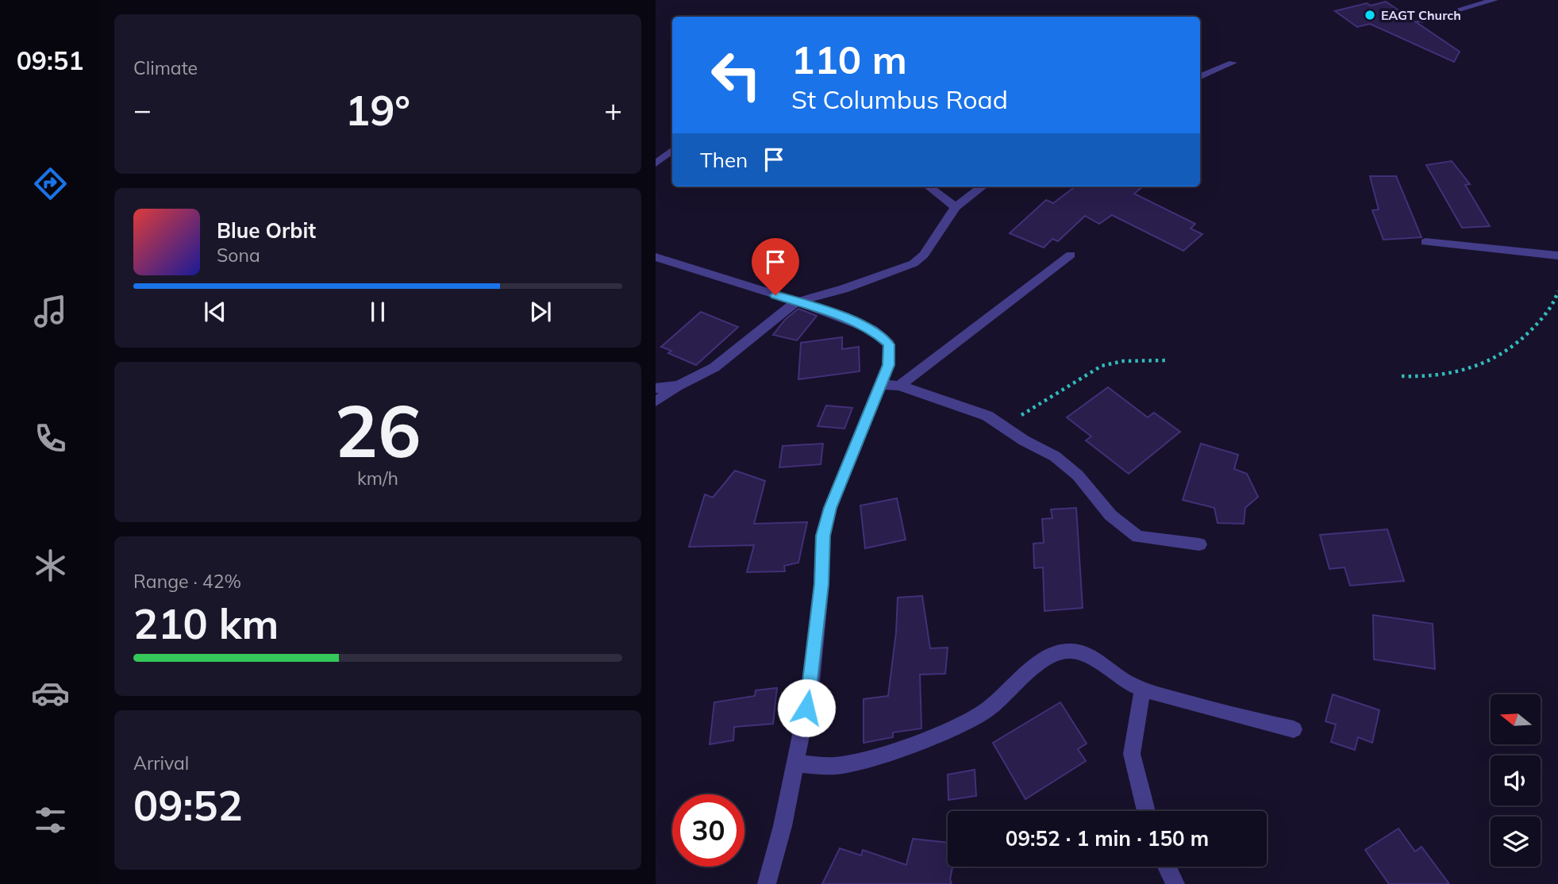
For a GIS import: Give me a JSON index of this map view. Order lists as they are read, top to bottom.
{
  "places": ["EAGT Church"],
  "north": "left",
  "page": {
    "tabs": "09:51",
    "tile": [
      "Climate",
      ["26", "km/h"],
      ["Range · 42%", "210 km"],
      ["Arrival", "09:52"]
    ],
    "turn": ["110 m", "St Columbus Road"],
    "heat": ["−", "19°", "+"],
    "then": "Then",
    "song": ["Blue Orbit", "Sona"],
    "limit": "30",
    "trip": "09:52 · 1 min · 150 m"
  }
}
